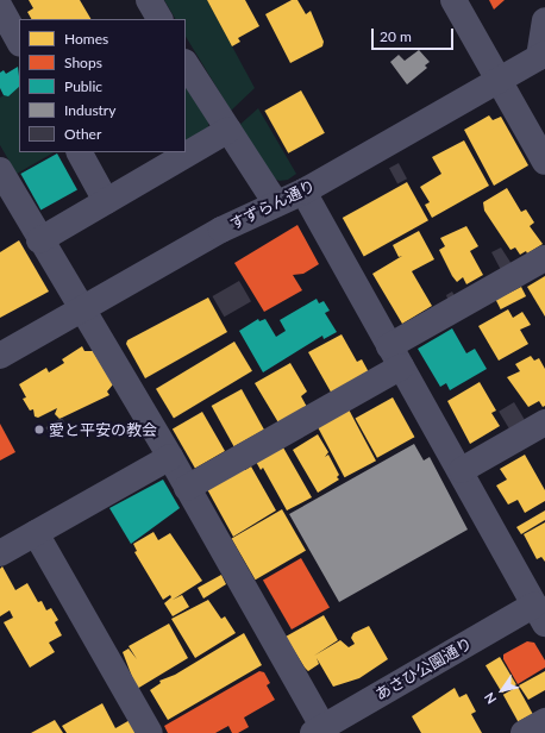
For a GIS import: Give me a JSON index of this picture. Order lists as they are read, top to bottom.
{
  "streets": {
    "street": ["すずらん通り", "あさひ公園通り"]
  },
  "places": ["愛と平安の教会"],
  "legend": [
    "Homes",
    "Shops",
    "Public",
    "Industry",
    "Other"
  ],
  "scale_bar": "20 m",
  "north": "bottom left"
}
